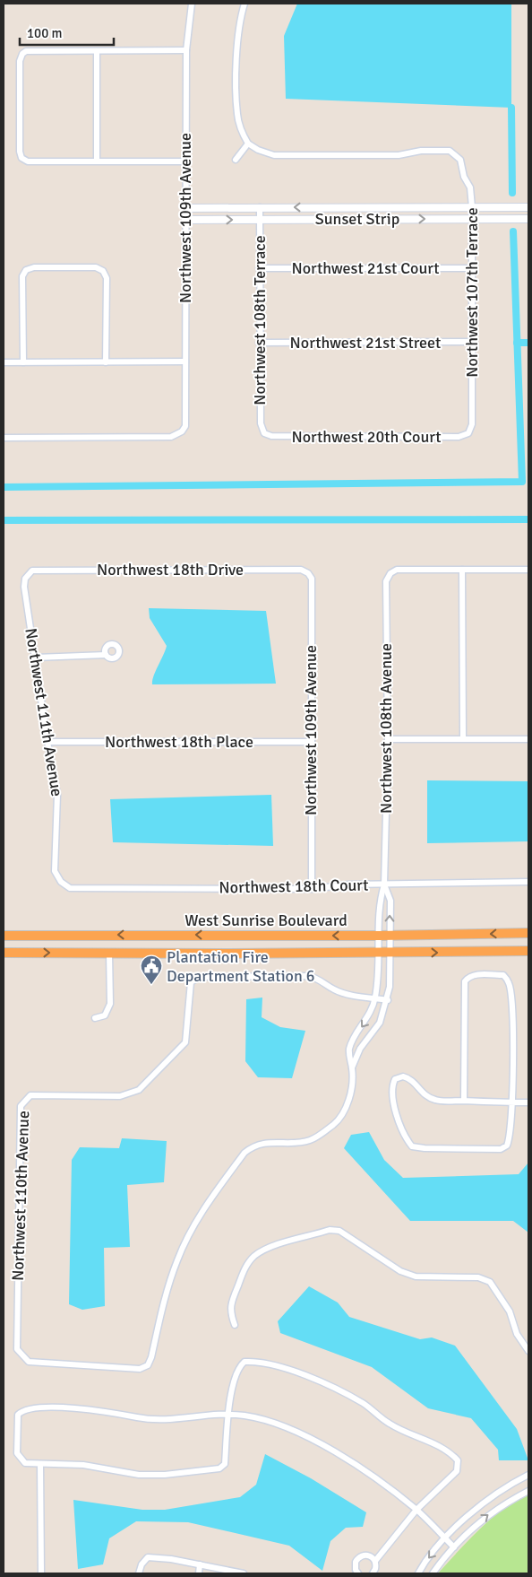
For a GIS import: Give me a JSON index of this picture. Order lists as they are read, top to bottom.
{
  "streets": {
    "highway": ["West Sunrise Boulevard"],
    "street": [
      "Northwest 109th Avenue",
      "Sunset Strip",
      "Northwest 21st Court",
      "Northwest 107th Terrace",
      "Northwest 108th Terrace",
      "Northwest 21st Street",
      "Northwest 20th Court",
      "Northwest 18th Drive",
      "Northwest 111th Avenue",
      "Northwest 108th Avenue",
      "Northwest 18th Place",
      "Northwest 18th Court",
      "Northwest 110th Avenue"
    ]
  },
  "crossings": [
    ["Northwest 109th Avenue", "Sunset Strip"],
    ["Northwest 109th Avenue", "Northwest 18th Drive"],
    ["Northwest 109th Avenue", "Northwest 18th Place"],
    ["Northwest 109th Avenue", "Northwest 18th Court"],
    ["Sunset Strip", "Northwest 107th Terrace"],
    ["Sunset Strip", "Northwest 108th Terrace"],
    ["Northwest 21st Court", "Northwest 107th Terrace"],
    ["Northwest 21st Court", "Northwest 108th Terrace"],
    ["Northwest 107th Terrace", "Northwest 21st Street"],
    ["Northwest 107th Terrace", "Northwest 20th Court"],
    ["Northwest 108th Terrace", "Northwest 21st Street"],
    ["Northwest 108th Terrace", "Northwest 20th Court"],
    ["Northwest 18th Drive", "Northwest 111th Avenue"],
    ["Northwest 111th Avenue", "Northwest 18th Place"],
    ["Northwest 111th Avenue", "Northwest 18th Court"],
    ["Northwest 108th Avenue", "Northwest 18th Court"],
    ["Northwest 108th Avenue", "West Sunrise Boulevard"],
    ["Northwest 108th Avenue", "Northwest 110th Avenue"]
  ],
  "places": {
    "public building": ["Plantation Fire Department Station 6"]
  },
  "scale_bar": "100 m"
}
